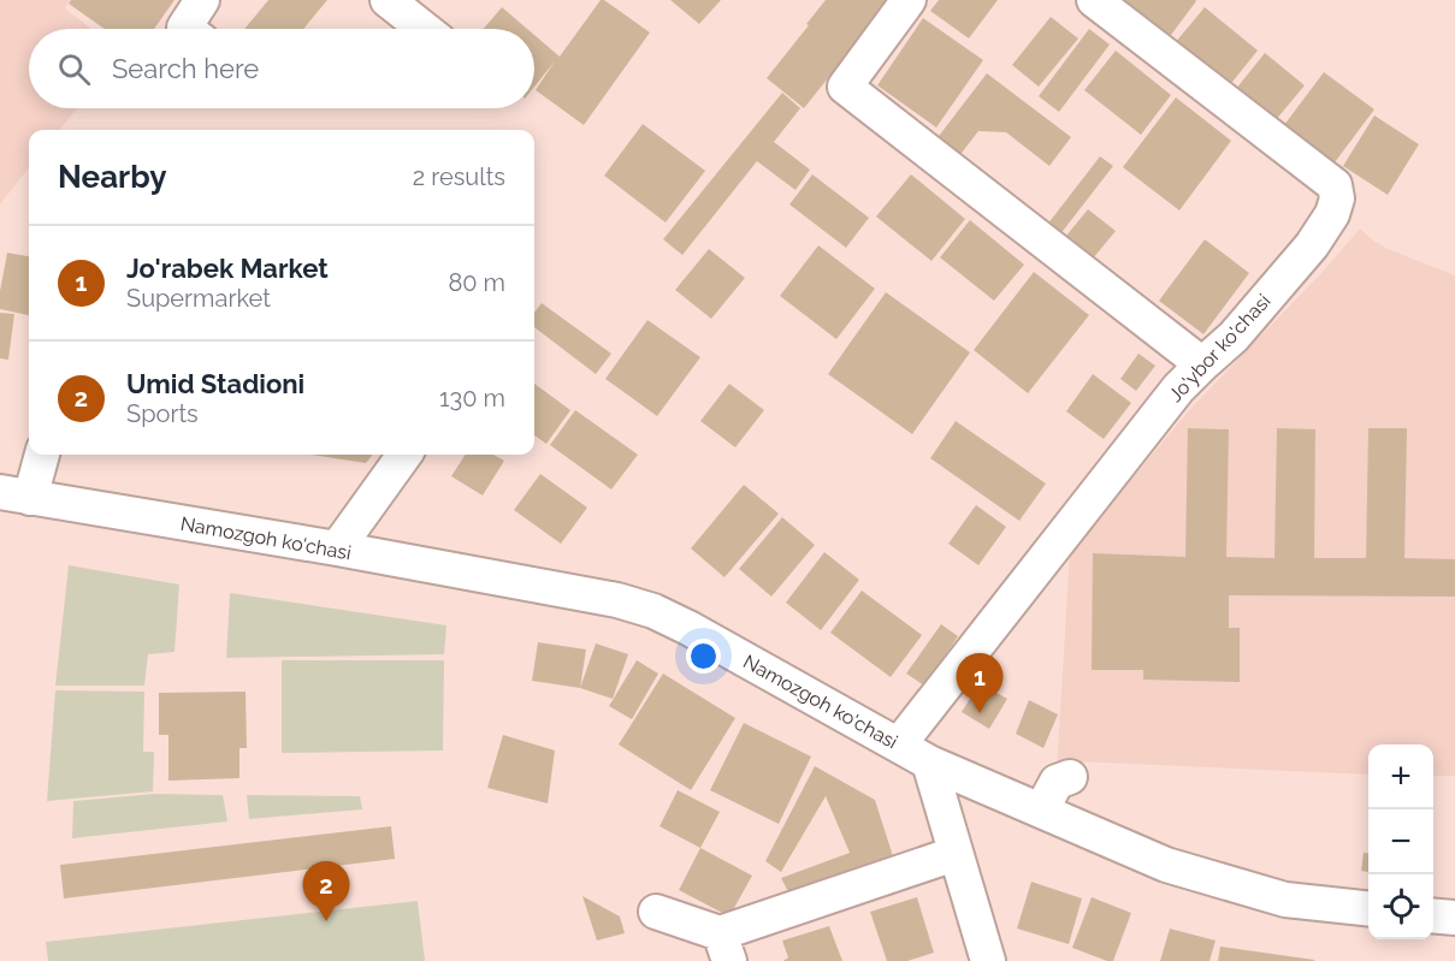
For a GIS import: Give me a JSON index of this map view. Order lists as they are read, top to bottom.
{
  "streets": {
    "street": ["Jo'ybor ko'chasi", "Namozgoh ko'chasi"]
  },
  "crossings": [
    ["Jo'ybor ko'chasi", "Namozgoh ko'chasi"]
  ],
  "page": {
    "search": "Search here",
    "heading": ["Nearby", "2 results"],
    "list": [
      {
        "mark": "1",
        "name": "Jo'rabek Market",
        "note": "Supermarket",
        "value": "80 m"
      },
      {
        "mark": "2",
        "name": "Umid Stadioni",
        "note": "Sports",
        "value": "130 m"
      }
    ],
    "pins": ["1", "2"],
    "map_buttons": ["+", "−"]
  }
}
